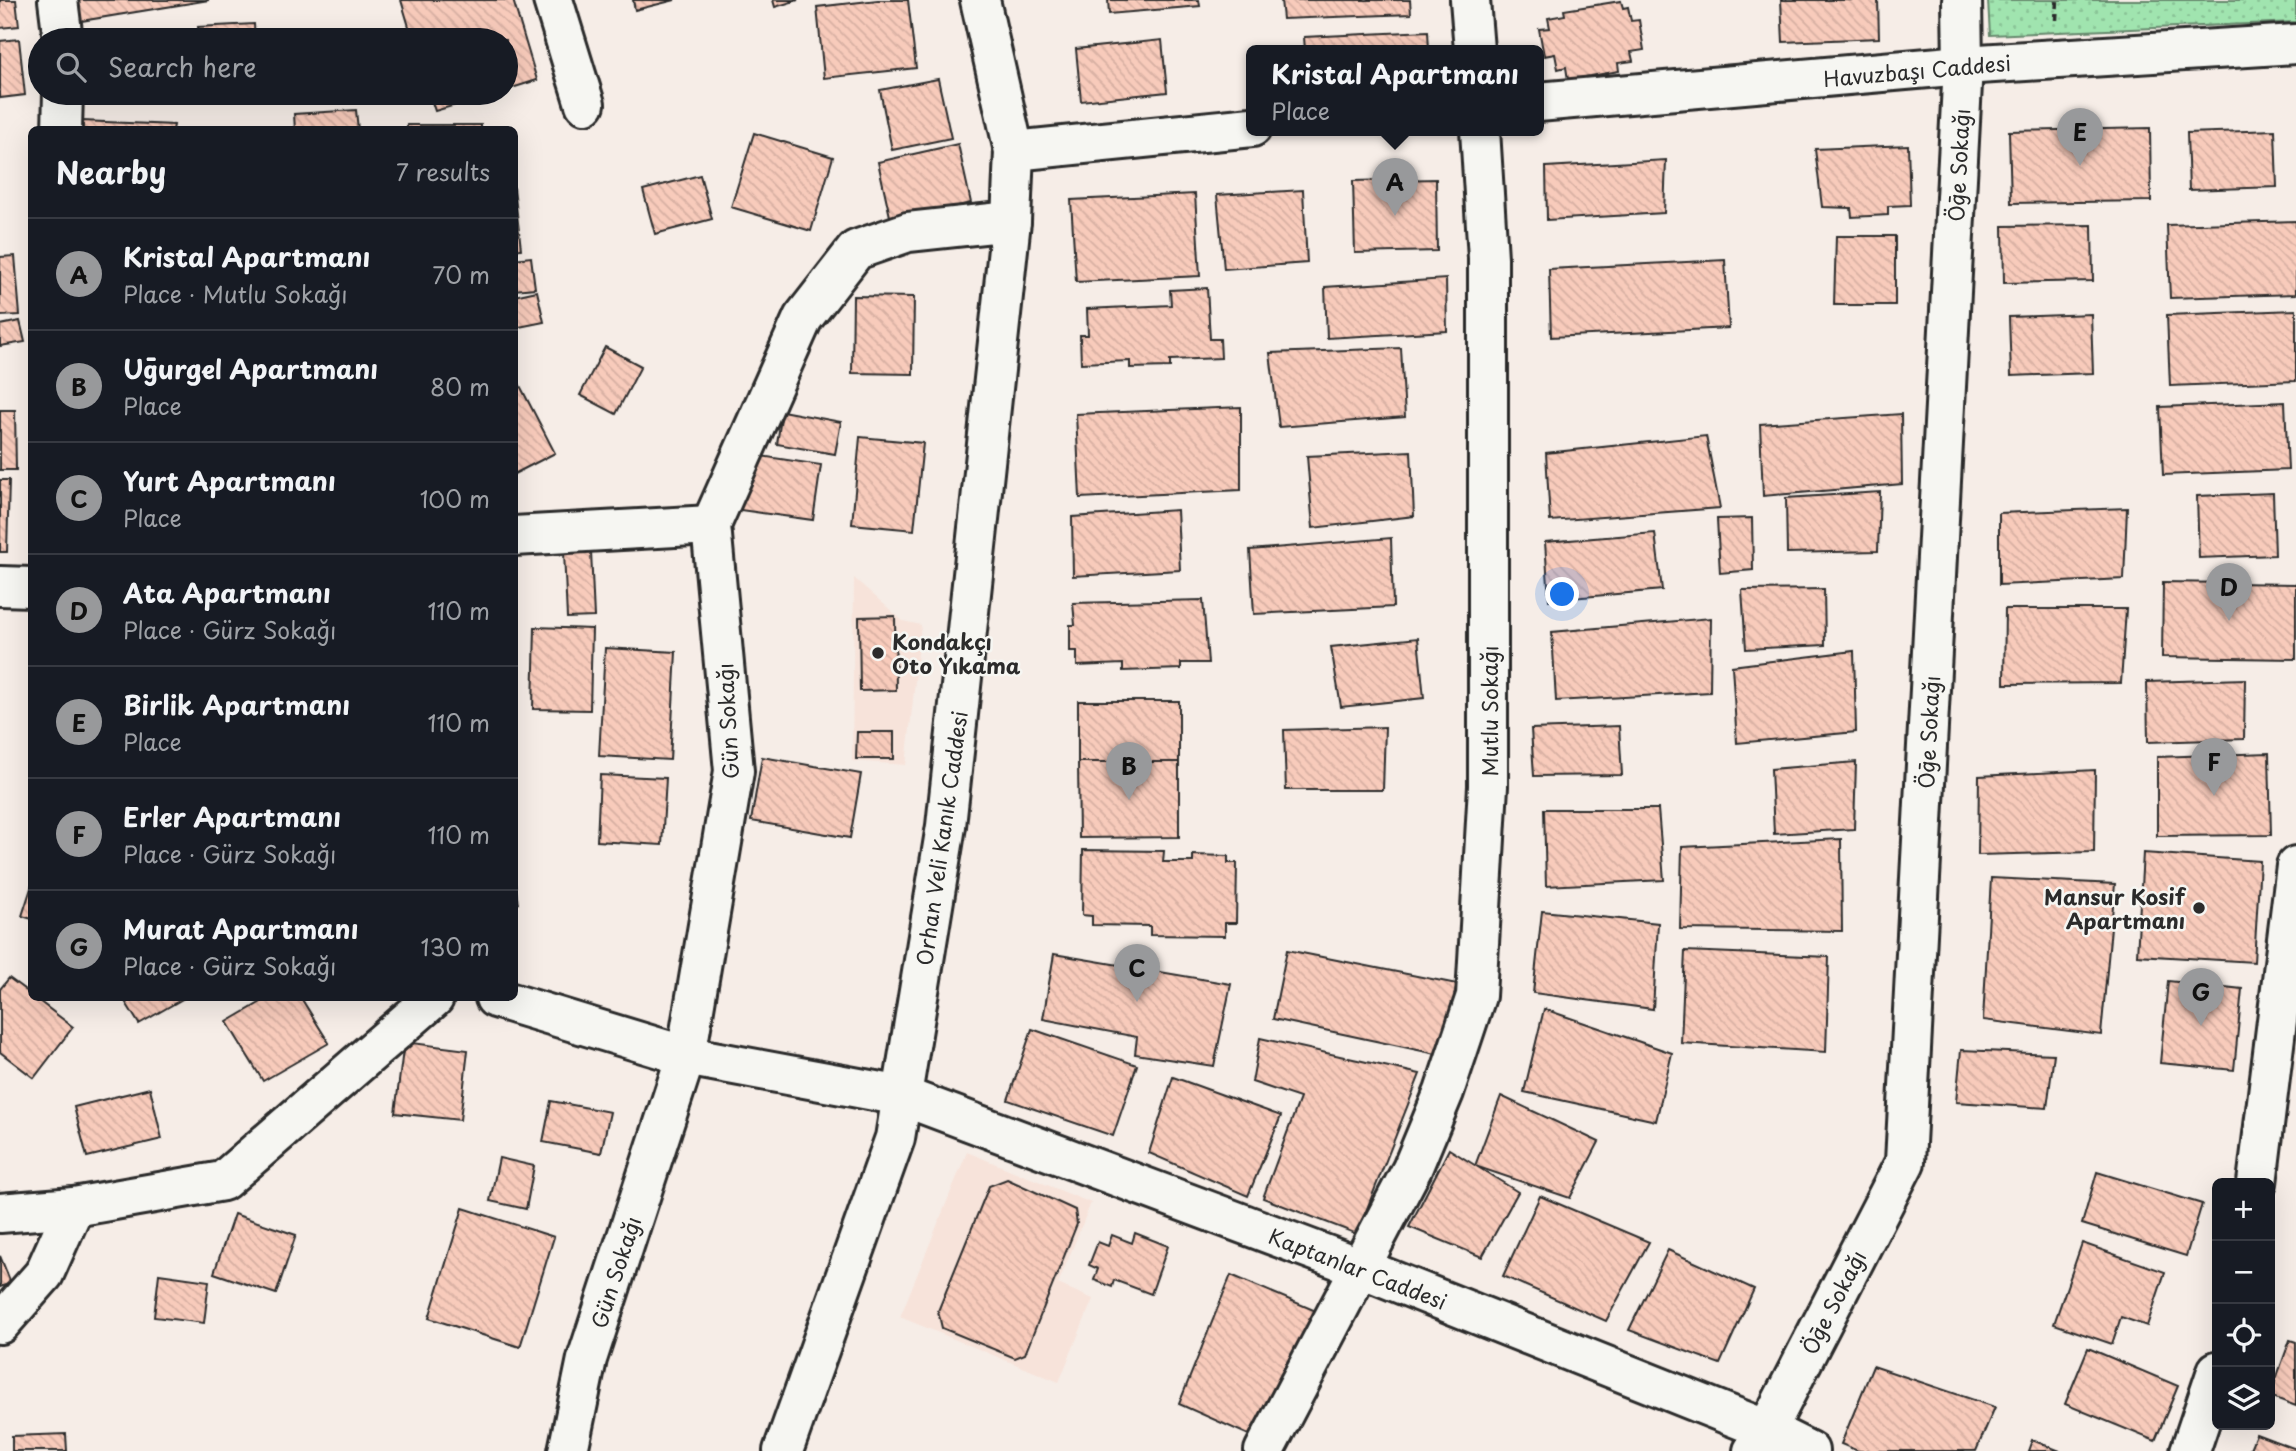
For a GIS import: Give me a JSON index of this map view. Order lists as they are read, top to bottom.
{
  "streets": {
    "street": [
      "Havuzbaşı Caddesi",
      "Öḡe Sokağı",
      "Mutlu Sokağı",
      "Gün Sokağı",
      "Orhan Veli Kanık Caddesi",
      "Kaptanlar Caddesi"
    ]
  },
  "crossings": [
    ["Havuzbaşı Caddesi", "Öḡe Sokağı"],
    ["Öḡe Sokağı", "Kaptanlar Caddesi"],
    ["Mutlu Sokağı", "Kaptanlar Caddesi"],
    ["Gün Sokağı", "Orhan Veli Kanık Caddesi"],
    ["Gün Sokağı", "Kaptanlar Caddesi"],
    ["Orhan Veli Kanık Caddesi", "Kaptanlar Caddesi"]
  ],
  "places": ["Kondakçı Oto Yıkama", "Mansur Kosif Apartmanı"],
  "page": {
    "search": "Search here",
    "popup": ["Kristal Apartmanı", "Place"],
    "pins": [
      "E",
      "A",
      "D",
      "F",
      "B",
      "C",
      "G"
    ],
    "heading": ["Nearby", "7 results"],
    "list": [
      {
        "mark": "A",
        "name": "Kristal Apartmanı",
        "note": "Place · Mutlu Sokağı",
        "value": "70 m"
      },
      {
        "mark": "B",
        "name": "Uḡurgel Apartmanı",
        "note": "Place",
        "value": "80 m"
      },
      {
        "mark": "C",
        "name": "Yurt Apartmanı",
        "note": "Place",
        "value": "100 m"
      },
      {
        "mark": "D",
        "name": "Ata Apartmanı",
        "note": "Place · Gürz Sokağı",
        "value": "110 m"
      },
      {
        "mark": "E",
        "name": "Birlik Apartmanı",
        "note": "Place",
        "value": "110 m"
      },
      {
        "mark": "F",
        "name": "Erler Apartmanı",
        "note": "Place · Gürz Sokağı",
        "value": "110 m"
      },
      {
        "mark": "G",
        "name": "Murat Apartmanı",
        "note": "Place · Gürz Sokağı",
        "value": "130 m"
      }
    ],
    "map_buttons": ["+", "−"]
  }
}
